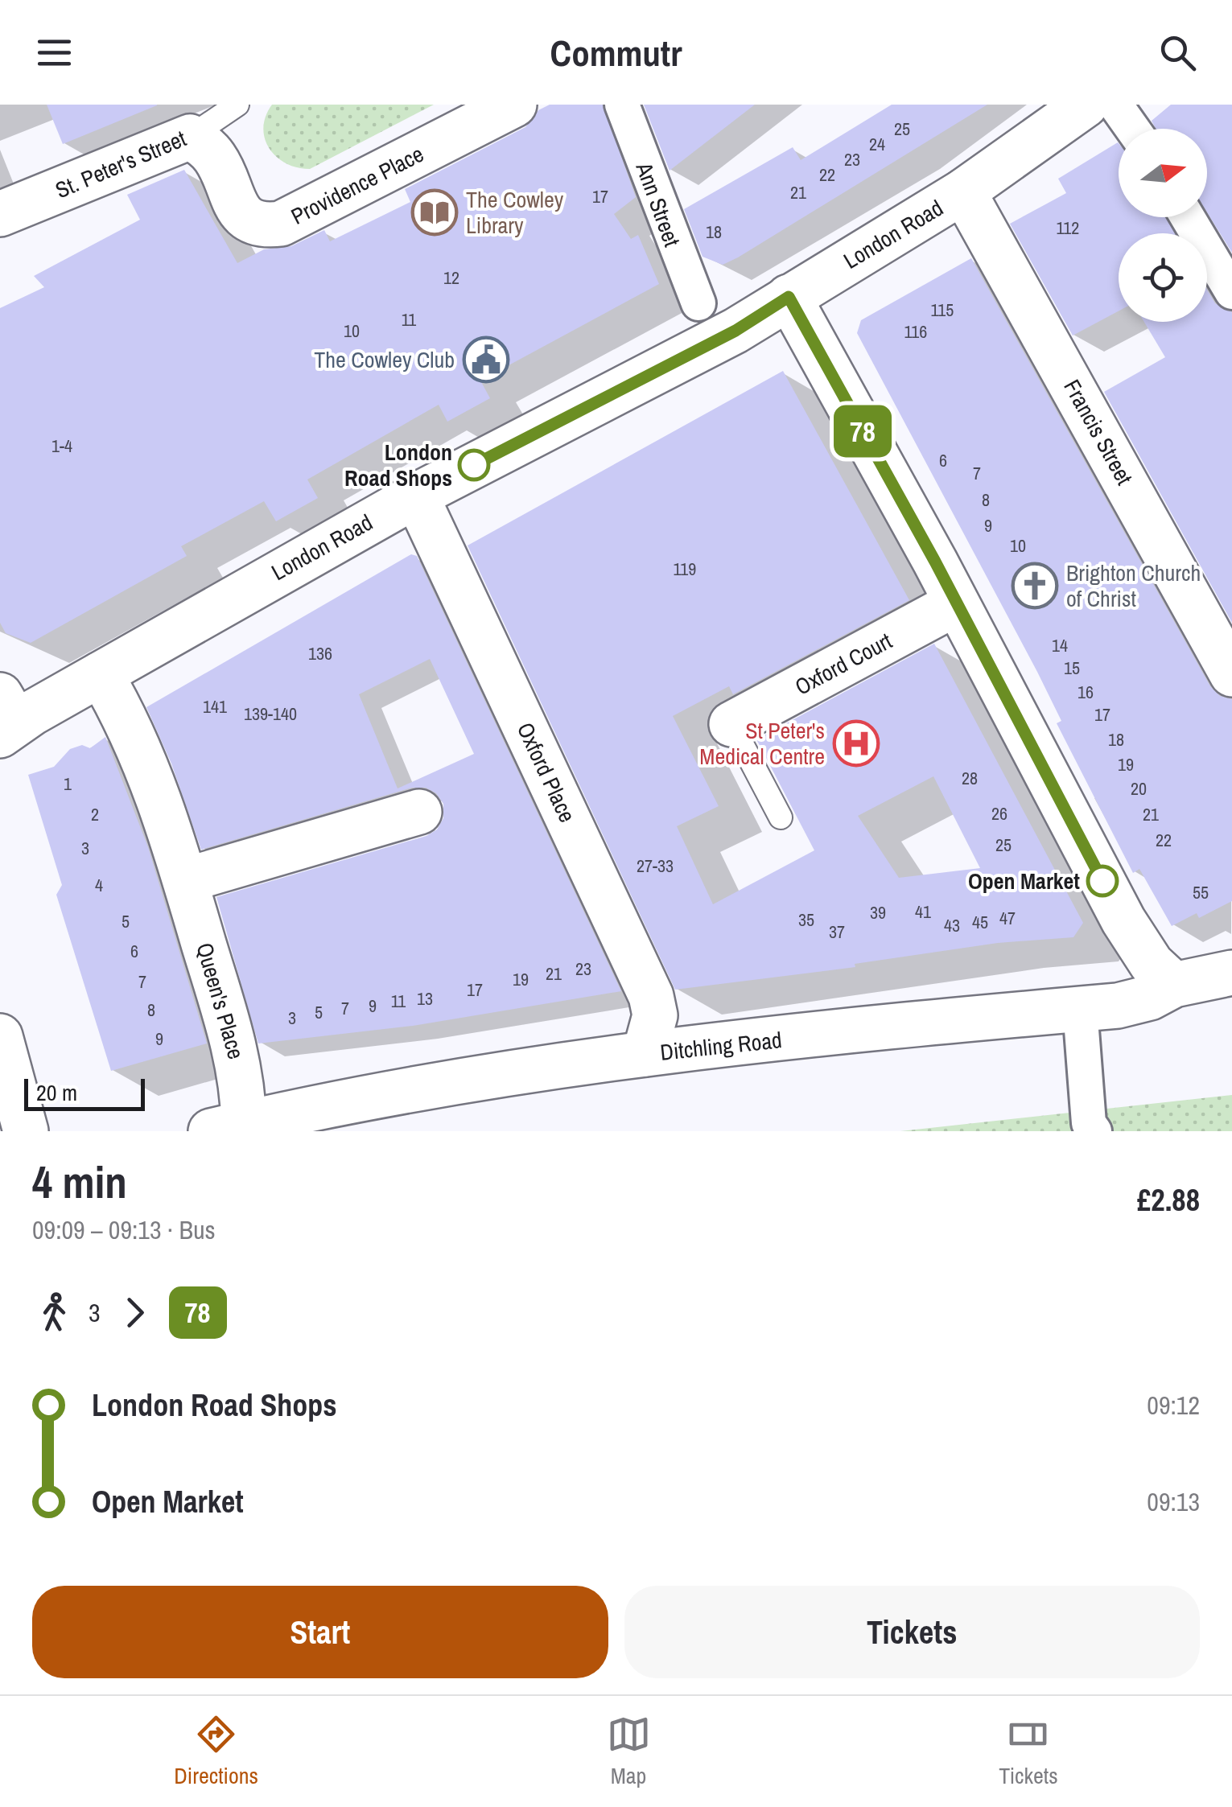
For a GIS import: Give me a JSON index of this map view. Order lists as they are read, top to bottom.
{
  "streets": {
    "main road": [
      "St. Peter's Street",
      "Providence Place",
      "London Road",
      "Francis Street",
      "Oxford Court",
      "Oxford Place",
      "Queen's Place",
      "Ditchling Road"
    ],
    "street": ["Ann Street"]
  },
  "crossings": [
    ["St. Peter's Street", "Providence Place"],
    ["London Road", "Francis Street"],
    ["London Road", "Oxford Place"],
    ["London Road", "Queen's Place"],
    ["Oxford Place", "Ditchling Road"],
    ["Queen's Place", "Ditchling Road"]
  ],
  "places": {
    "library": ["The Cowley Library"],
    "public building": ["The Cowley Club"],
    "other": ["London Road Shops", "Open Market"],
    "church": ["Brighton Church of Christ"],
    "hospital": ["St Peter's Medical Centre"]
  },
  "lines": ["bus line 78"],
  "house_numbers": [
    "25",
    "24",
    "23",
    "22",
    "21",
    "17",
    "112",
    "18",
    "12",
    "115",
    "11",
    "10",
    "116",
    "1-4",
    "6",
    "7",
    "8",
    "9",
    "10",
    "119",
    "14",
    "136",
    "15",
    "16",
    "141",
    "139-140",
    "17",
    "18",
    "19",
    "28",
    "1",
    "20",
    "26",
    "2",
    "21",
    "22",
    "25",
    "3",
    "27-33",
    "4",
    "55",
    "41",
    "39",
    "47",
    "35",
    "5",
    "45",
    "43",
    "37",
    "6",
    "23",
    "21",
    "19",
    "7",
    "17",
    "13",
    "11",
    "9",
    "7",
    "8",
    "5",
    "3",
    "9"
  ],
  "scale_bar": "20 m",
  "north": "right",
  "page": {
    "header": "Commutr",
    "on_map": "78",
    "scale": "20 m",
    "heading": ["4 min", "09:09 – 09:13 · Bus", "£2.88"],
    "legs": ["3", "78"],
    "list": [
      {
        "name": "London Road Shops",
        "value": "09:12"
      },
      {
        "name": "Open Market",
        "value": "09:13"
      }
    ],
    "buttons": ["Start", "Tickets"],
    "tabs": ["Directions", "Map", "Tickets"]
  }
}
